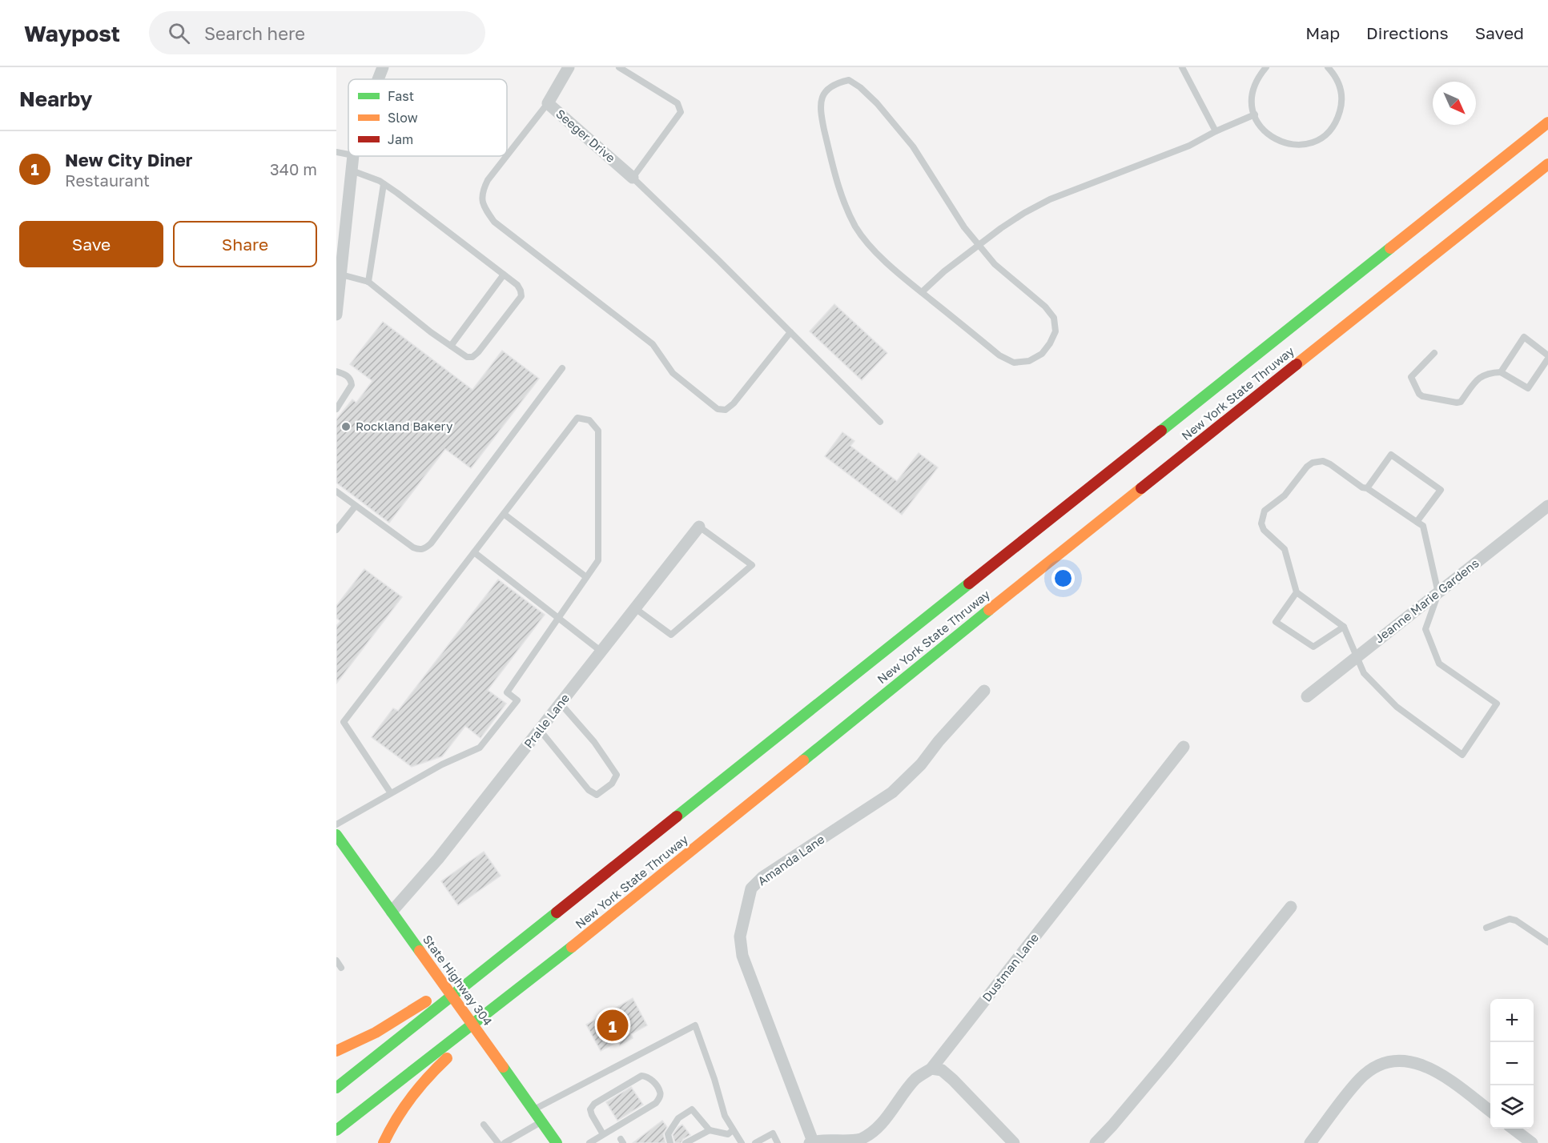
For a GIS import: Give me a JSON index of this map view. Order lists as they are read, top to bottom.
{
  "streets": {
    "main road": ["New York State Thruway", "State Highway 304"],
    "street": [
      "Seeger Drive",
      "Jeanne Marie Gardens",
      "Pralle Lane",
      "Amanda Lane",
      "Dustman Lane"
    ]
  },
  "crossings": [
    ["Pralle Lane", "State Highway 304"],
    ["Amanda Lane", "Dustman Lane"]
  ],
  "places": ["Rockland Bakery"],
  "legend": ["Fast", "Slow", "Jam"],
  "north": "bottom right",
  "page": {
    "header": "Waypost",
    "search": "Search here",
    "nav": ["Map", "Directions", "Saved"],
    "heading": "Nearby",
    "list": [
      {
        "mark": "1",
        "name": "New City Diner",
        "note": "Restaurant",
        "value": "340 m"
      }
    ],
    "buttons": ["Save", "Share"],
    "map_buttons": ["+", "−"],
    "pins": "1"
  }
}
